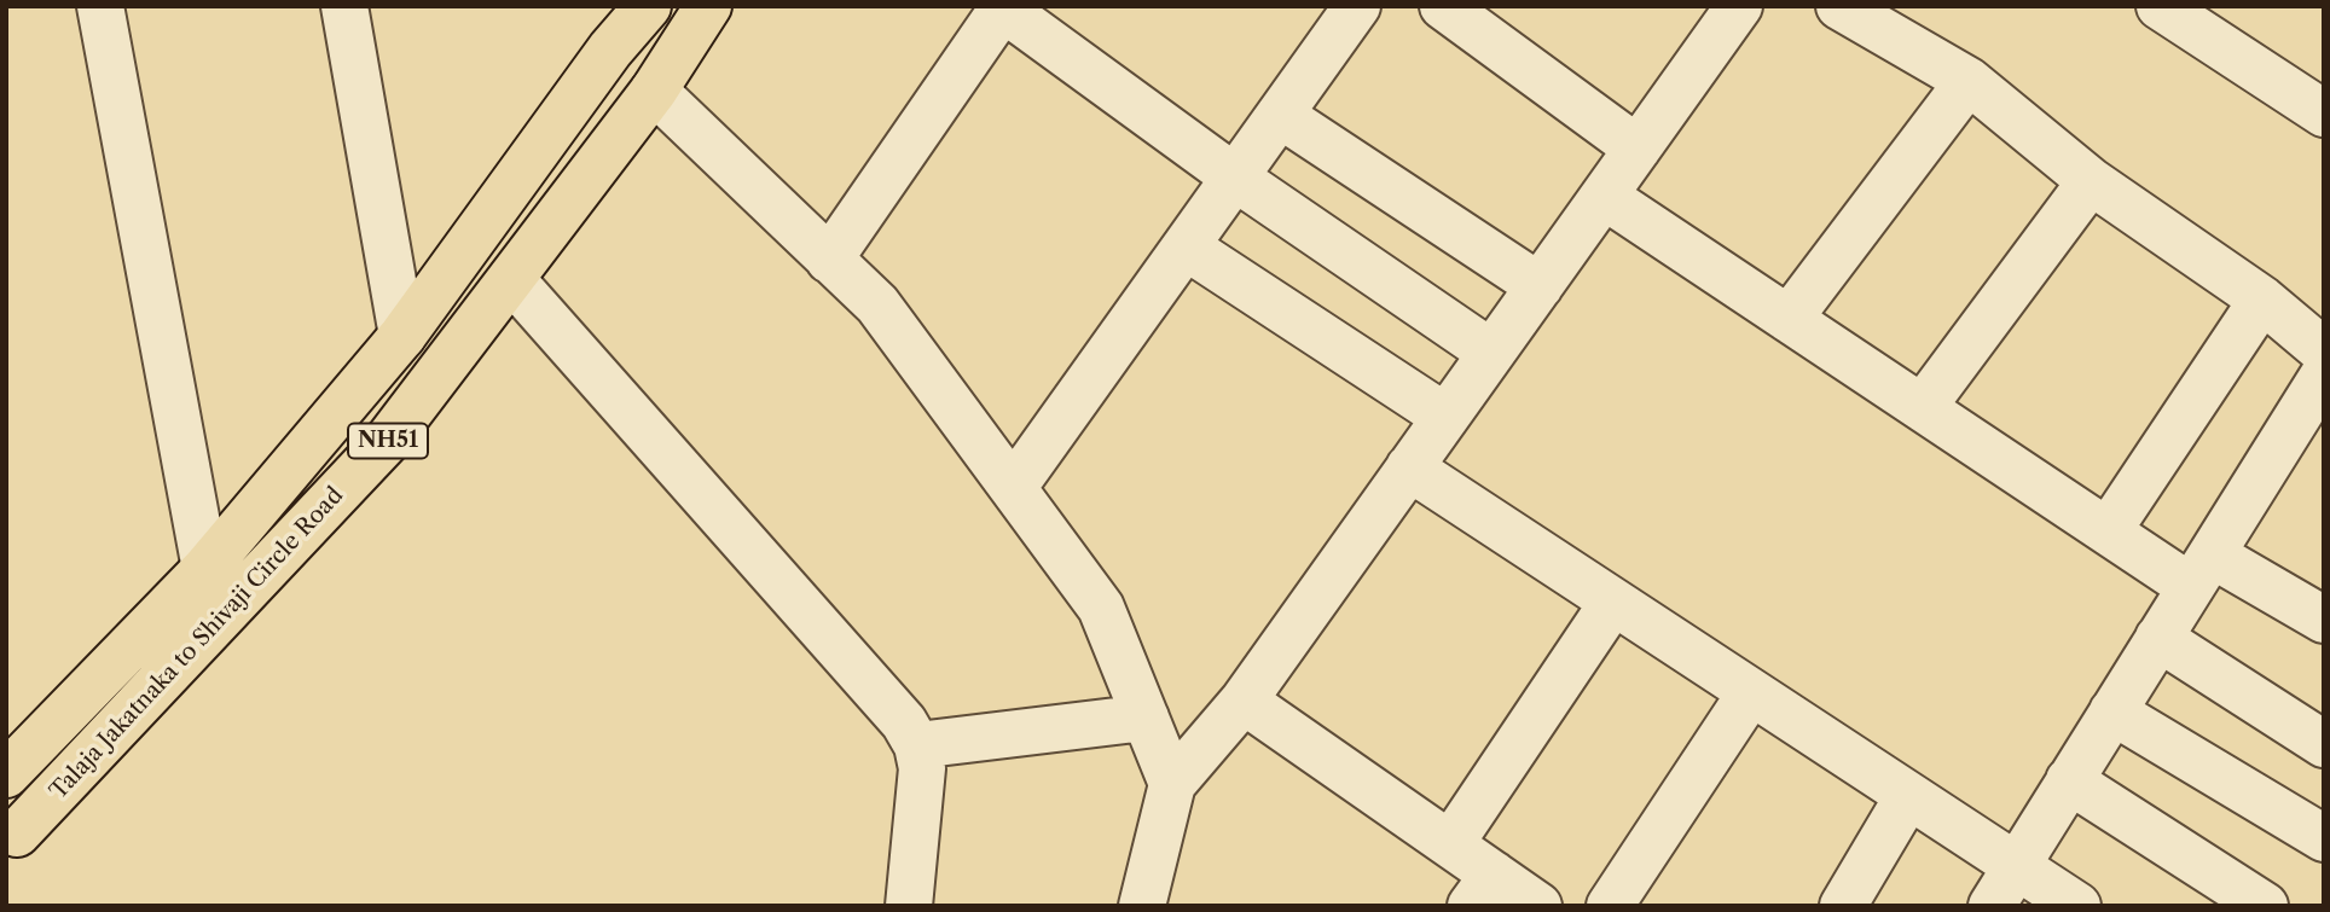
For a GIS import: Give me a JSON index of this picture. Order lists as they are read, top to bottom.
{
  "streets": {
    "highway": ["NH51", "Talaja Jakatnaka to Shivaji Circle Road"]
  }
}
